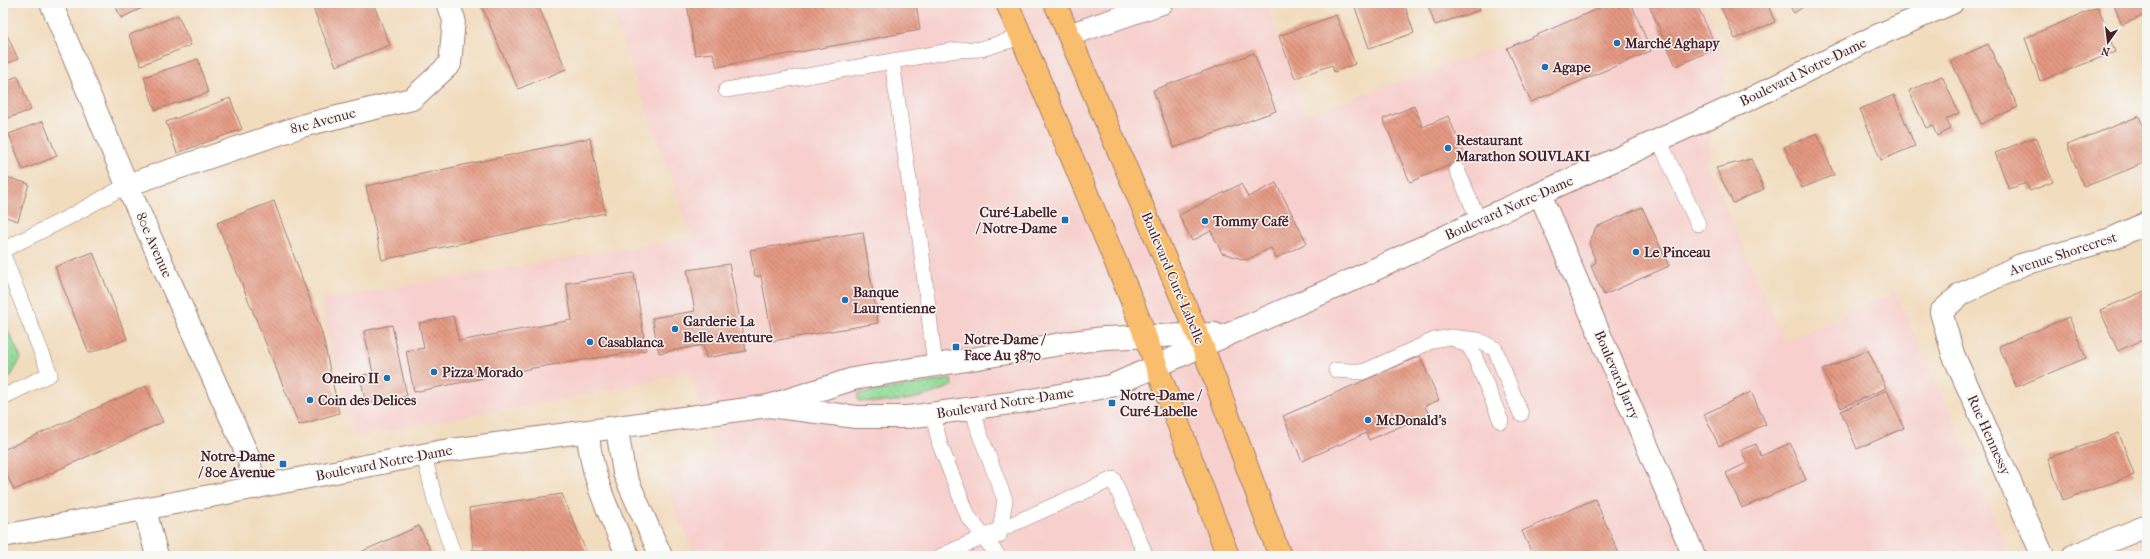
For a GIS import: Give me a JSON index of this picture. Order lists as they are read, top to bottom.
{
  "streets": {
    "main road": ["Boulevard Curé-Labelle"],
    "street": [
      "Boulevard Notre-Dame",
      "81e Avenue",
      "80e Avenue",
      "Avenue Shorecrest",
      "Boulevard Jarry",
      "Rue Hennessy"
    ]
  },
  "crossings": [
    ["Boulevard Notre-Dame", "80e Avenue"],
    ["Boulevard Notre-Dame", "Boulevard Curé-Labelle"],
    ["Boulevard Notre-Dame", "Boulevard Jarry"],
    ["81e Avenue", "80e Avenue"],
    ["Avenue Shorecrest", "Rue Hennessy"]
  ],
  "places": {
    "other": [
      "Marché Aghapy",
      "Agape",
      "Restaurant Marathon SOUVLAKI",
      "Tommy Café",
      "Le Pinceau",
      "Banque Laurentienne",
      "Garderie La Belle Aventure",
      "Casablanca",
      "Pizza Morado",
      "Oneiro II",
      "Coin des Delices",
      "McDonald's"
    ],
    "transit": [
      "Curé-Labelle / Notre-Dame",
      "Notre-Dame / Face Au 3870",
      "Notre-Dame / Curé-Labelle",
      "Notre-Dame / 80e Avenue"
    ]
  },
  "north": "bottom"
}
